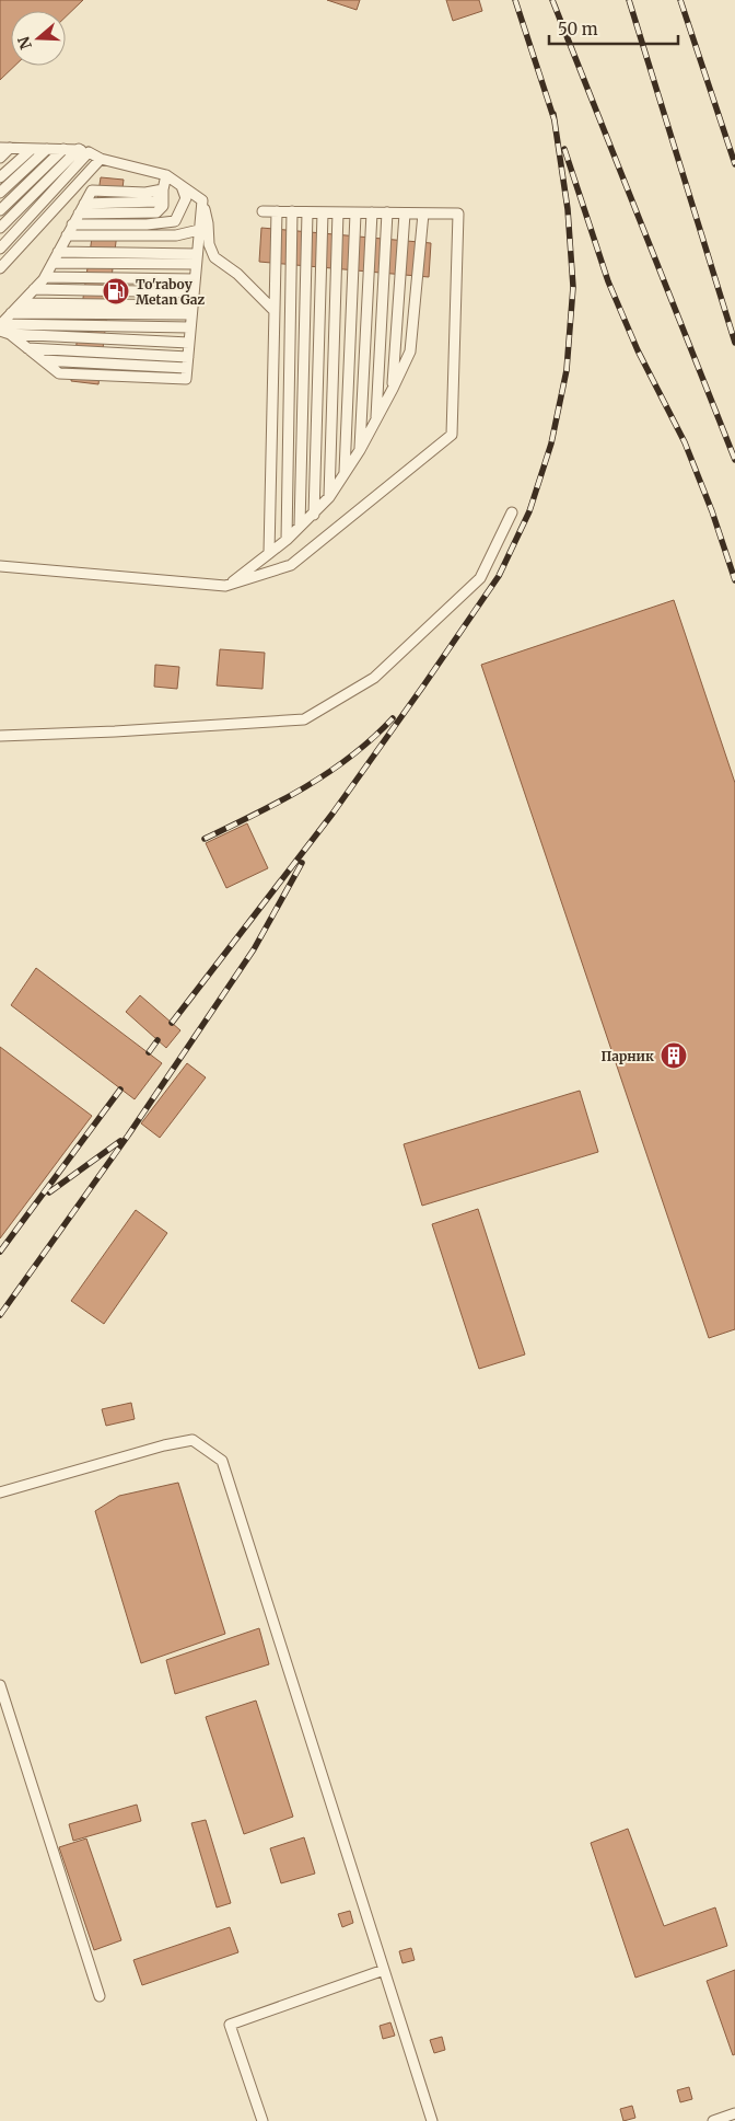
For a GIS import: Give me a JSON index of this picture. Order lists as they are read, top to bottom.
{
  "places": {
    "fuel station": ["To'raboy Metan Gaz"],
    "building": ["Парник"]
  },
  "scale_bar": "50 m",
  "north": "left"
}
